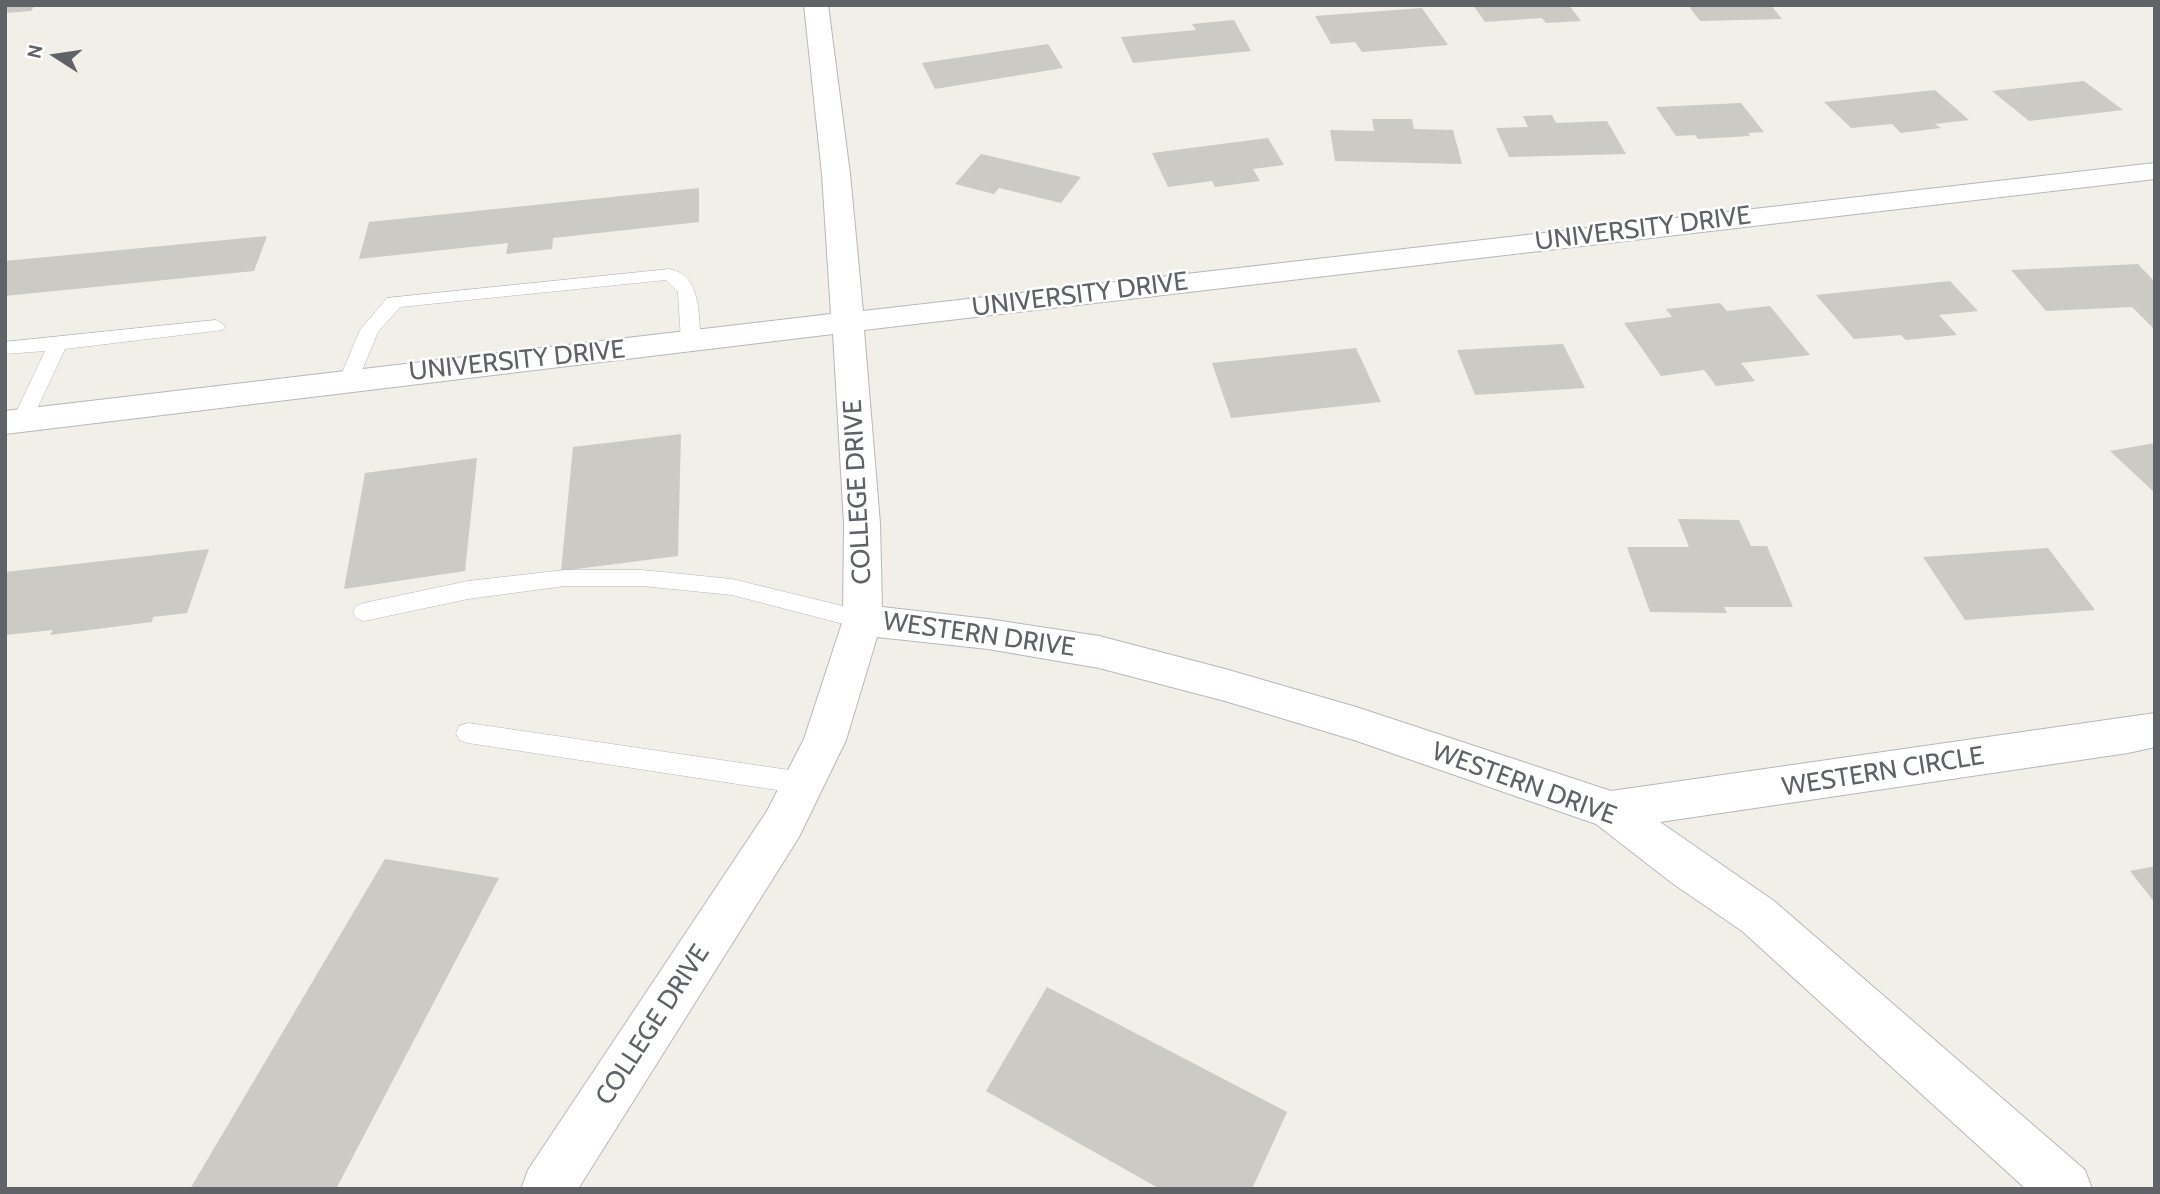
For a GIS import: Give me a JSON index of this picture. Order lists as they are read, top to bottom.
{
  "streets": {
    "street": [
      "UNIVERSITY DRIVE",
      "COLLEGE DRIVE",
      "WESTERN DRIVE",
      "WESTERN CIRCLE"
    ]
  },
  "crossings": [
    ["UNIVERSITY DRIVE", "COLLEGE DRIVE"],
    ["COLLEGE DRIVE", "WESTERN DRIVE"],
    ["WESTERN DRIVE", "WESTERN CIRCLE"]
  ],
  "north": "left"
}
